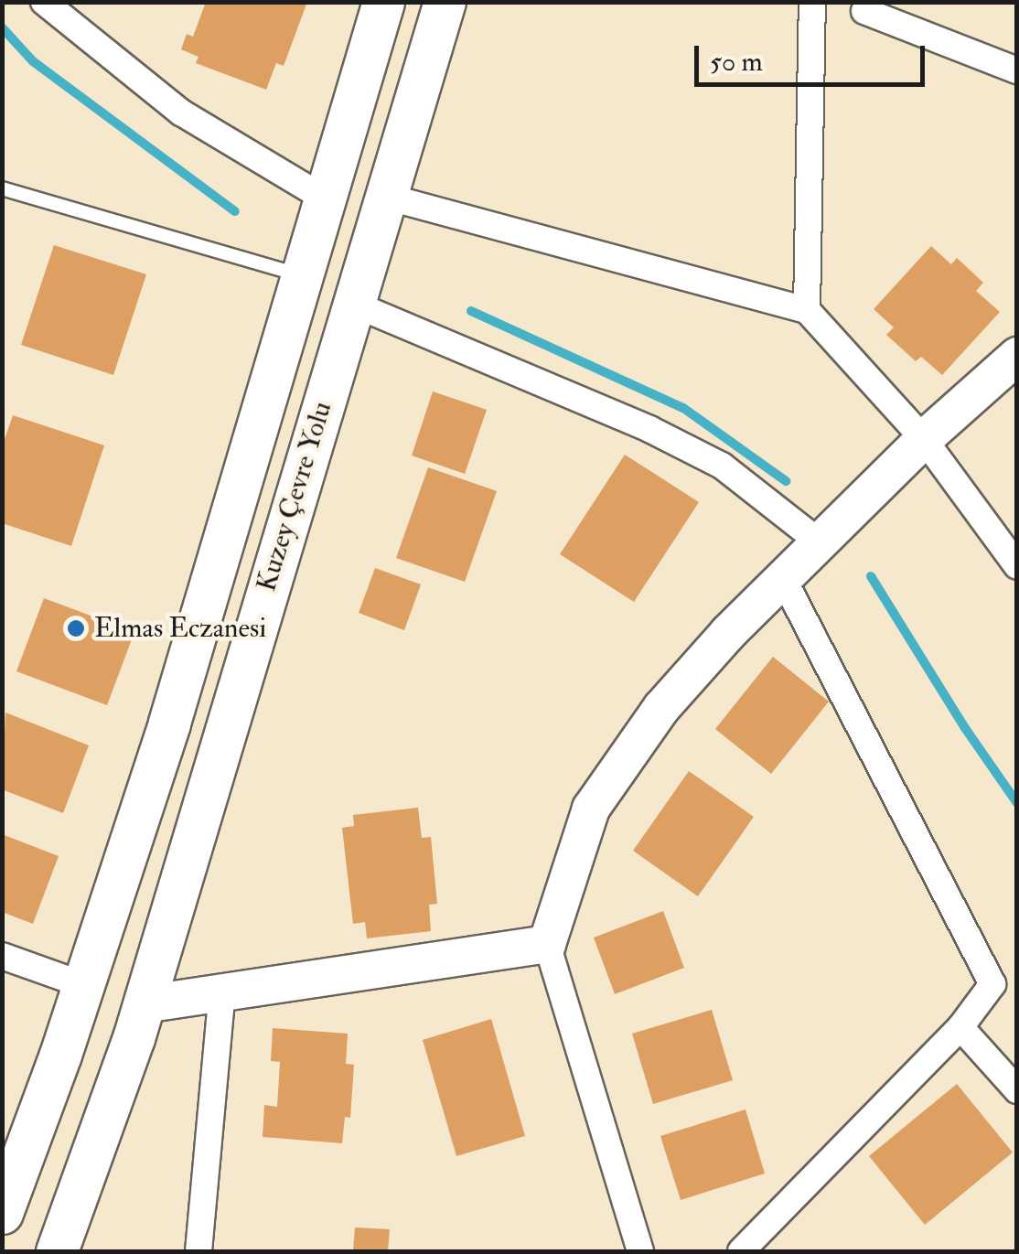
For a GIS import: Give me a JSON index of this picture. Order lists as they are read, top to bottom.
{
  "streets": {
    "main road": ["Kuzey Çevre Yolu"]
  },
  "places": ["Elmas Eczanesi"],
  "scale_bar": "50 m"
}
